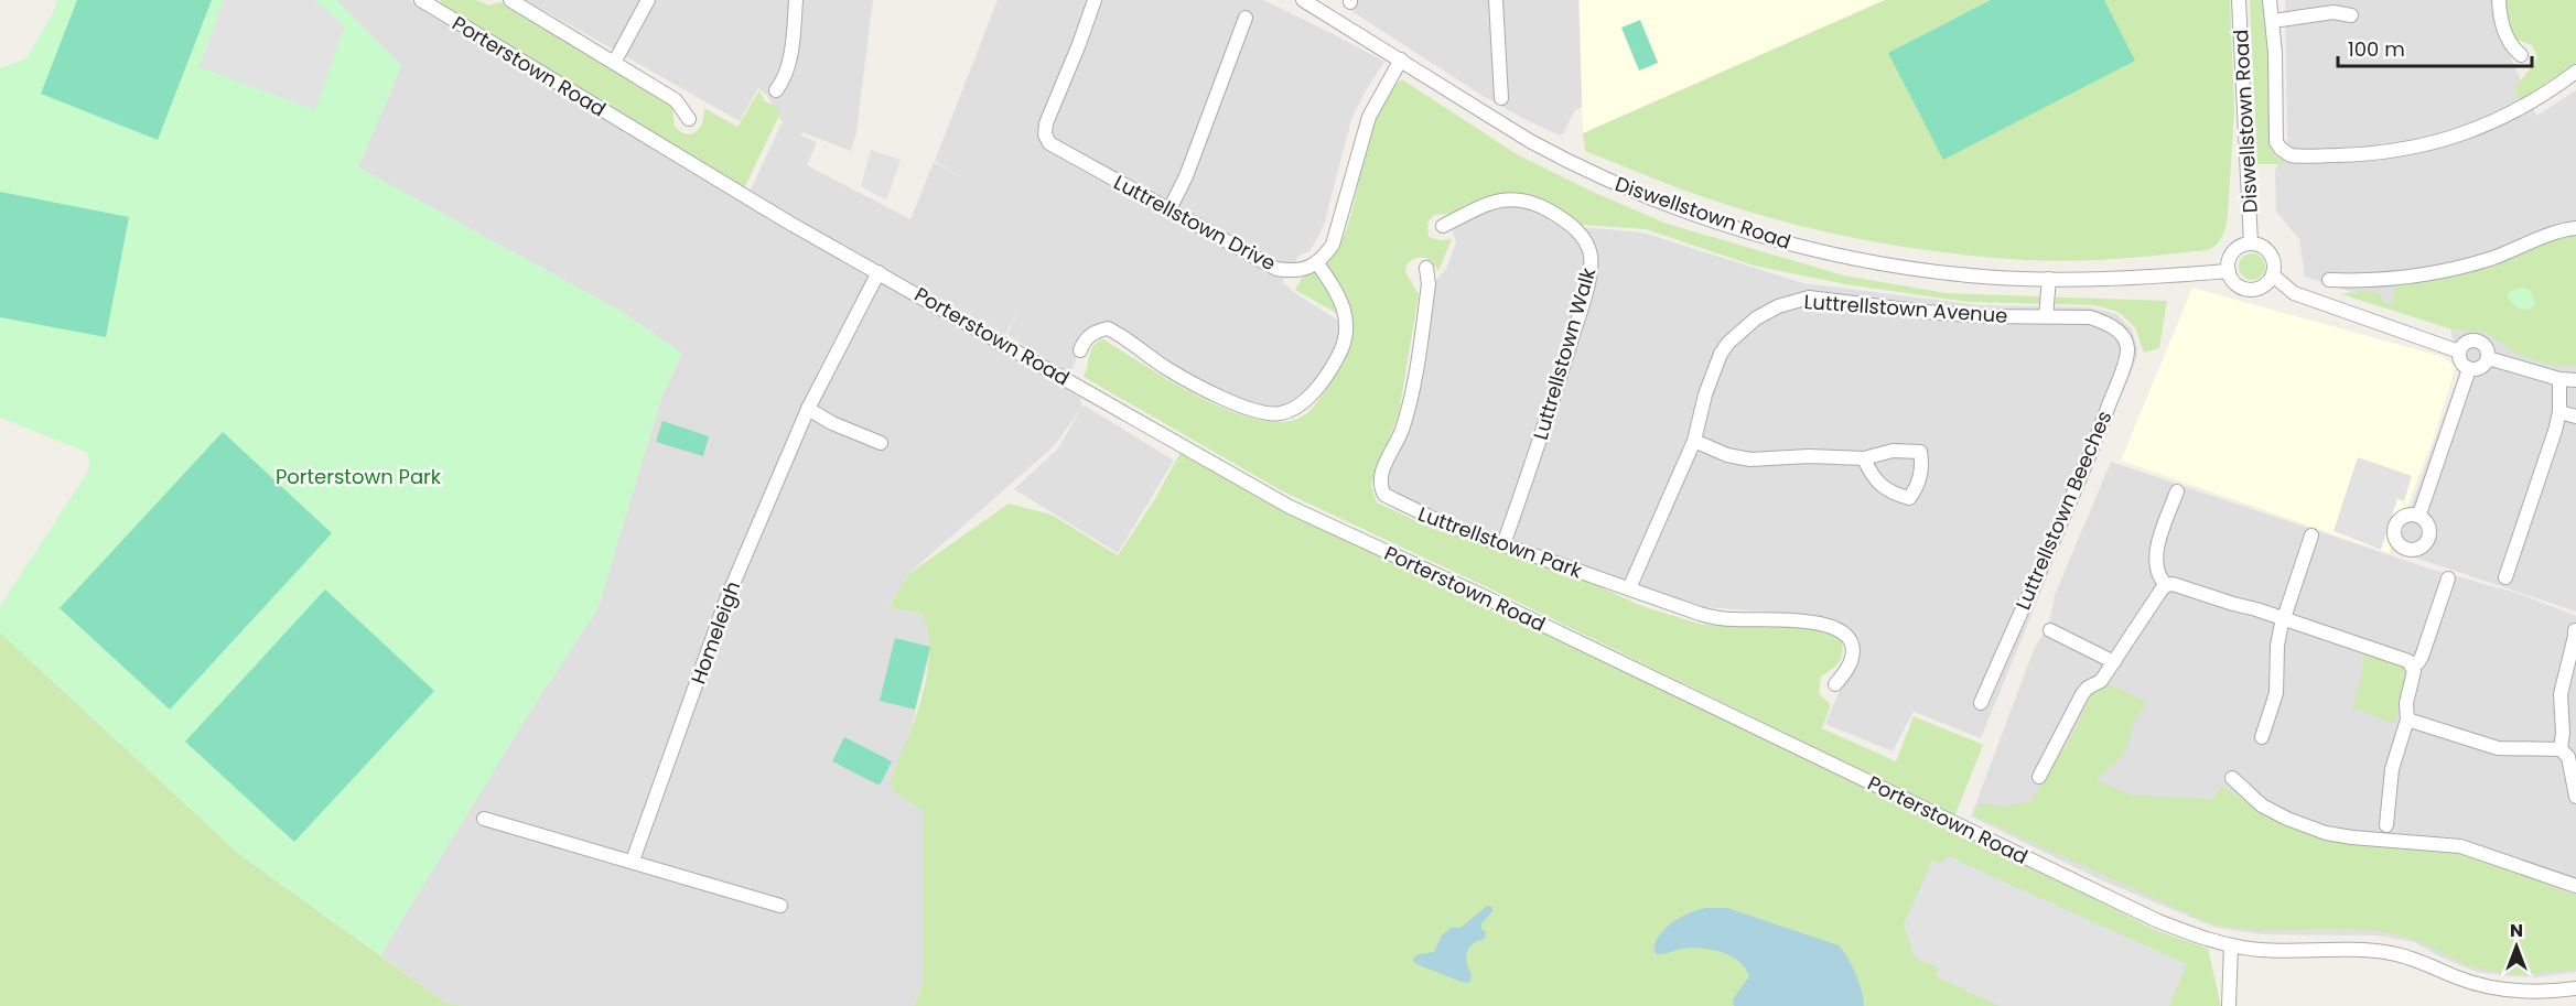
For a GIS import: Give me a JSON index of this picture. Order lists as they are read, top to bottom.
{
  "streets": {
    "street": [
      "Porterstown Road",
      "Diswellstown Road",
      "Luttrellstown Drive",
      "Luttrellstown Avenue",
      "Luttrellstown Walk",
      "Luttrellstown Beeches",
      "Luttrellstown Park",
      "Homeleigh"
    ]
  },
  "crossings": [
    ["Porterstown Road", "Homeleigh"],
    ["Luttrellstown Avenue", "Luttrellstown Beeches"],
    ["Luttrellstown Avenue", "Luttrellstown Park"],
    ["Luttrellstown Walk", "Luttrellstown Park"]
  ],
  "parks": ["Porterstown Park"],
  "scale_bar": "100 m",
  "north": "top"
}
